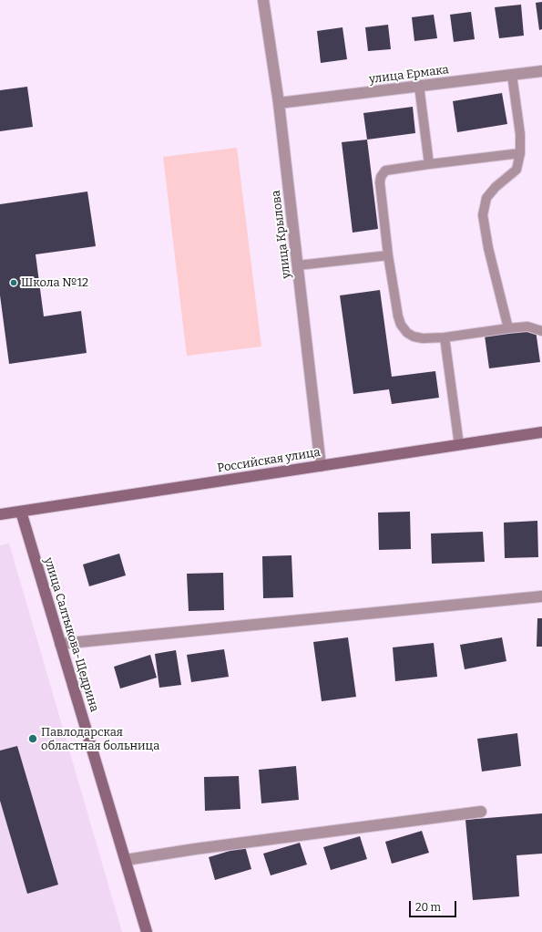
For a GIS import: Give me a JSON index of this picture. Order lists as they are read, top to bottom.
{
  "streets": {
    "street": [
      "улица Ермака",
      "улица Крылова",
      "Российская улица",
      "улица Салтыкова-Щедрина"
    ]
  },
  "crossings": [
    ["улица Ермака", "улица Крылова"],
    ["улица Крылова", "Российская улица"],
    ["Российская улица", "улица Салтыкова-Щедрина"]
  ],
  "places": ["Школа №12", "Павлодарская областная больница"],
  "scale_bar": "20 m"
}
